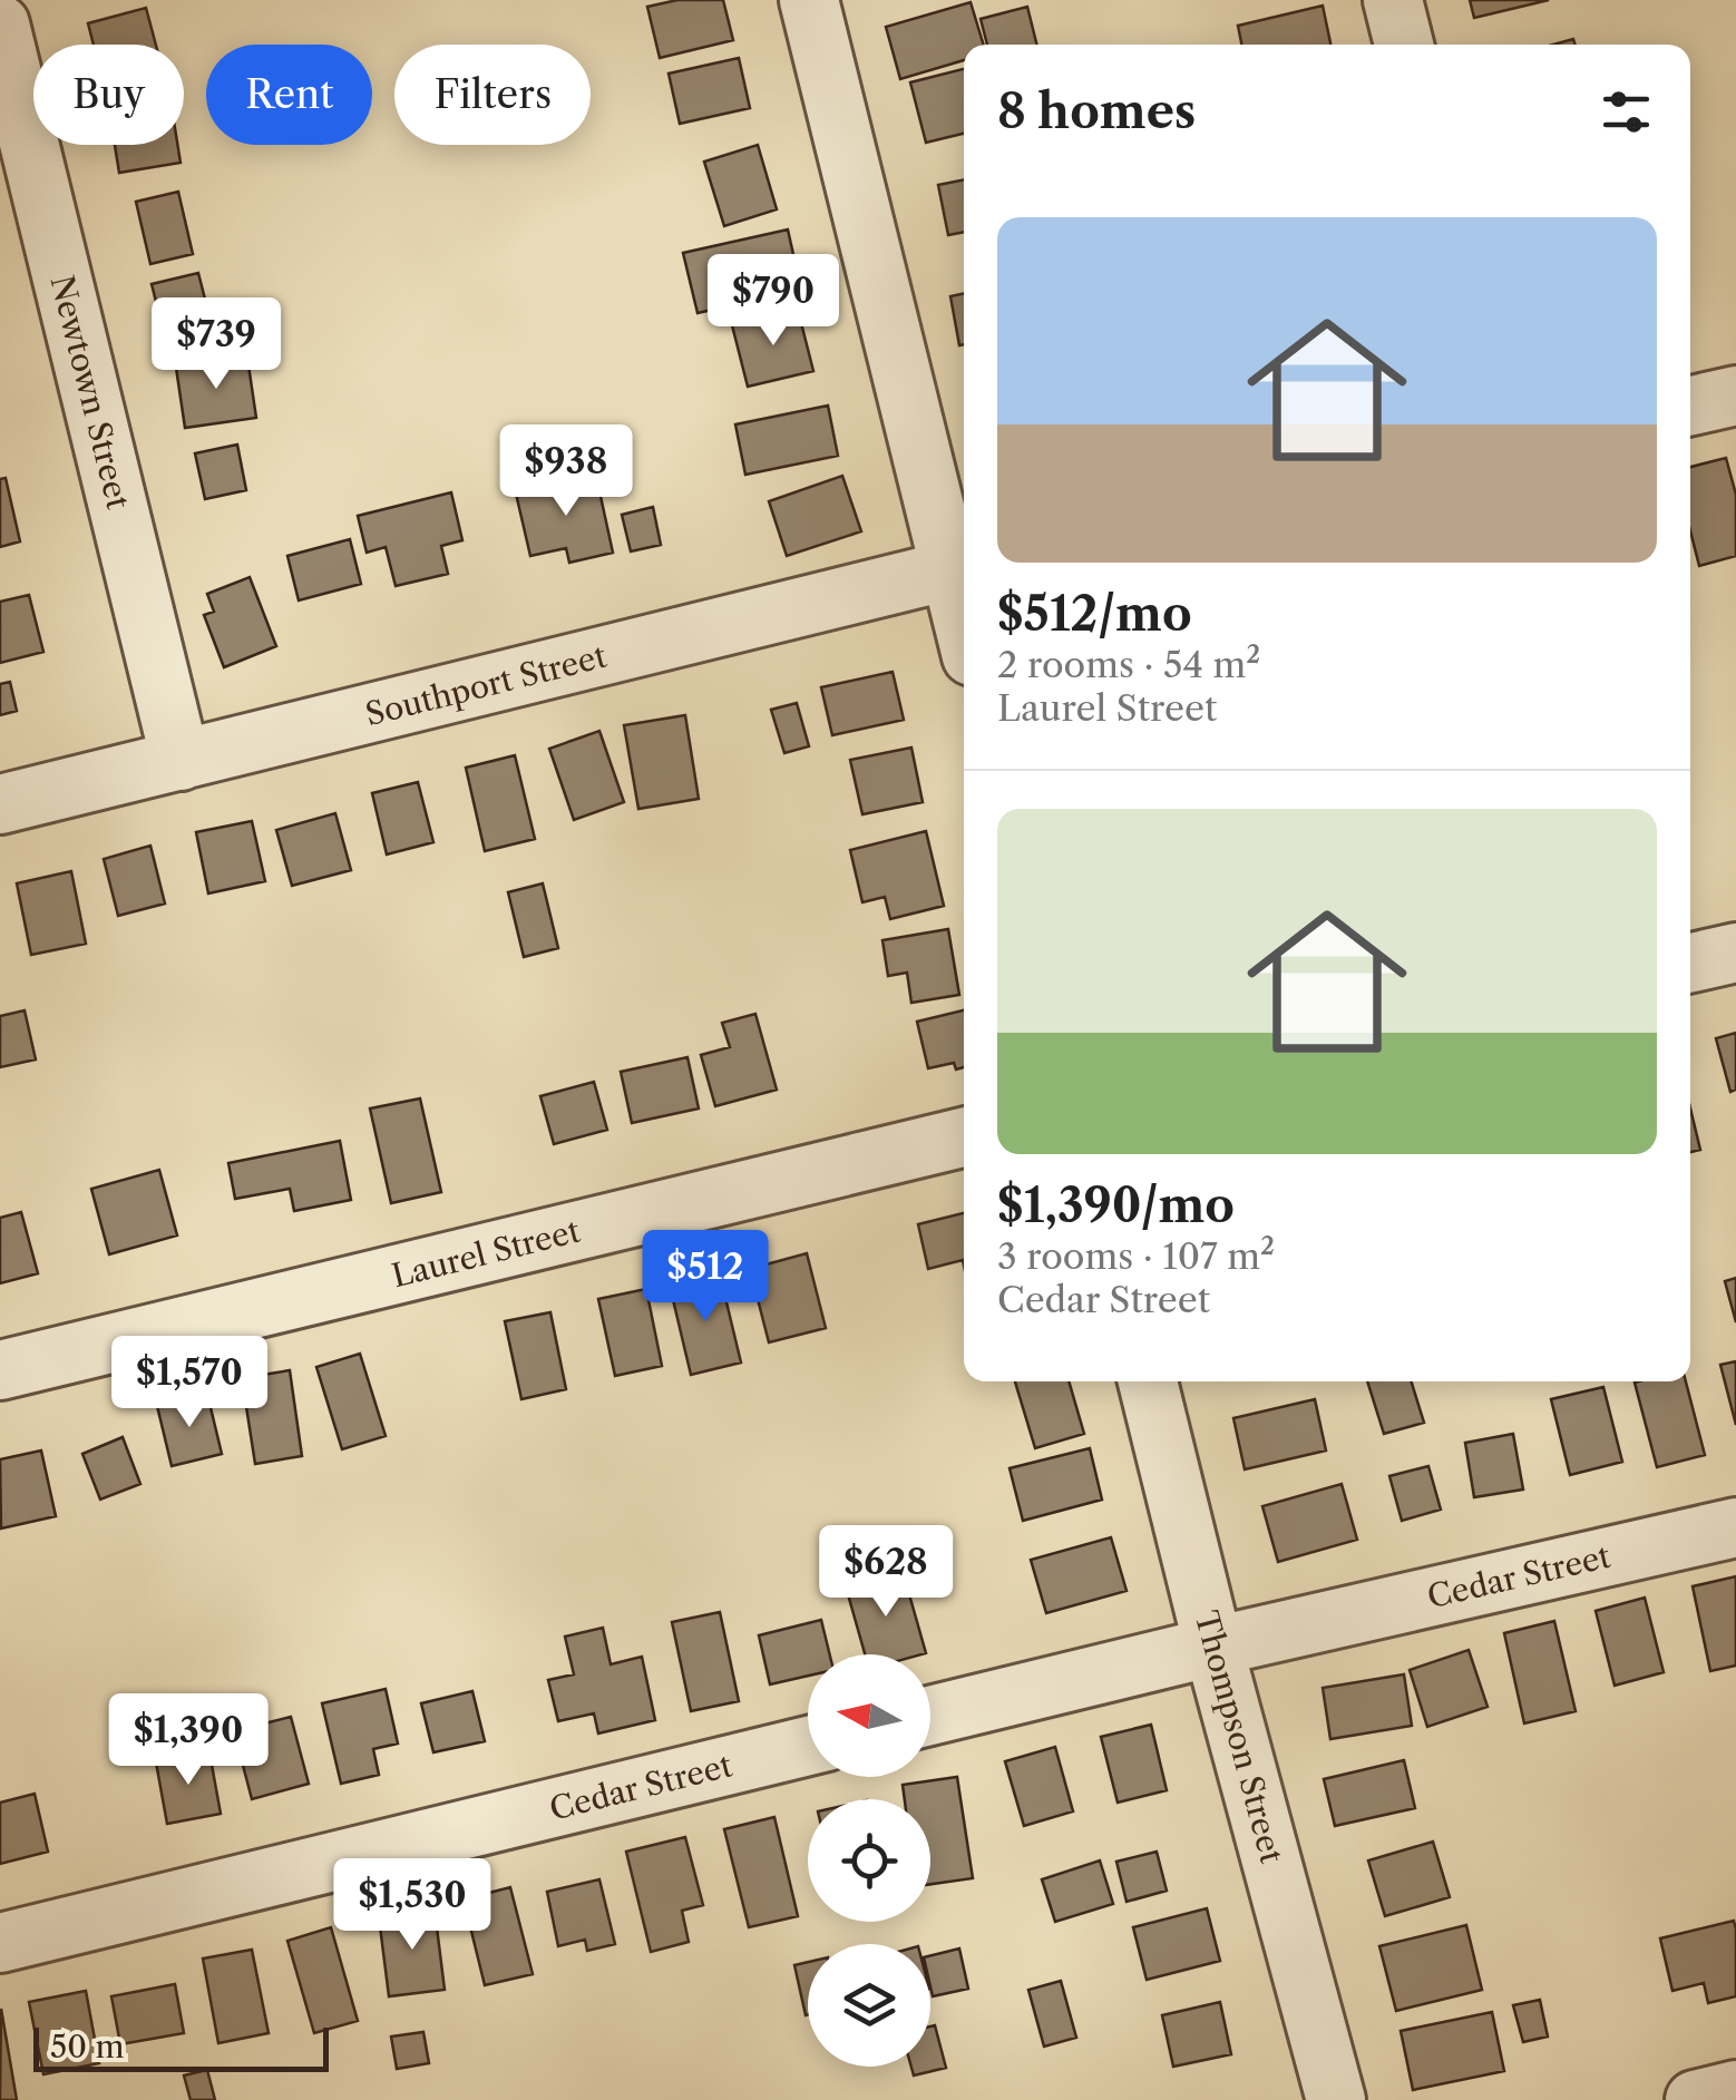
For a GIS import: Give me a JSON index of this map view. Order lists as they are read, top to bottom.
{
  "streets": {
    "street": [
      "Newtown Street",
      "Southport Street",
      "Laurel Street",
      "Cedar Street",
      "Thompson Street"
    ]
  },
  "crossings": [
    ["Newtown Street", "Southport Street"],
    ["Cedar Street", "Thompson Street"]
  ],
  "scale_bar": "50 m",
  "north": "left",
  "page": {
    "chip": ["Buy", "Rent", "Filters"],
    "heading": "8 homes",
    "list": [
      {
        "name": "$512/mo",
        "note": "2 rooms · 54 m² · Laurel Street"
      },
      {
        "name": "$1,390/mo",
        "note": "3 rooms · 107 m² · Cedar Street"
      }
    ],
    "price": [
      "$790",
      "$739",
      "$938",
      "$512",
      "$1,570",
      "$628",
      "$1,390",
      "$1,530"
    ],
    "scale": "50 m"
  }
}
